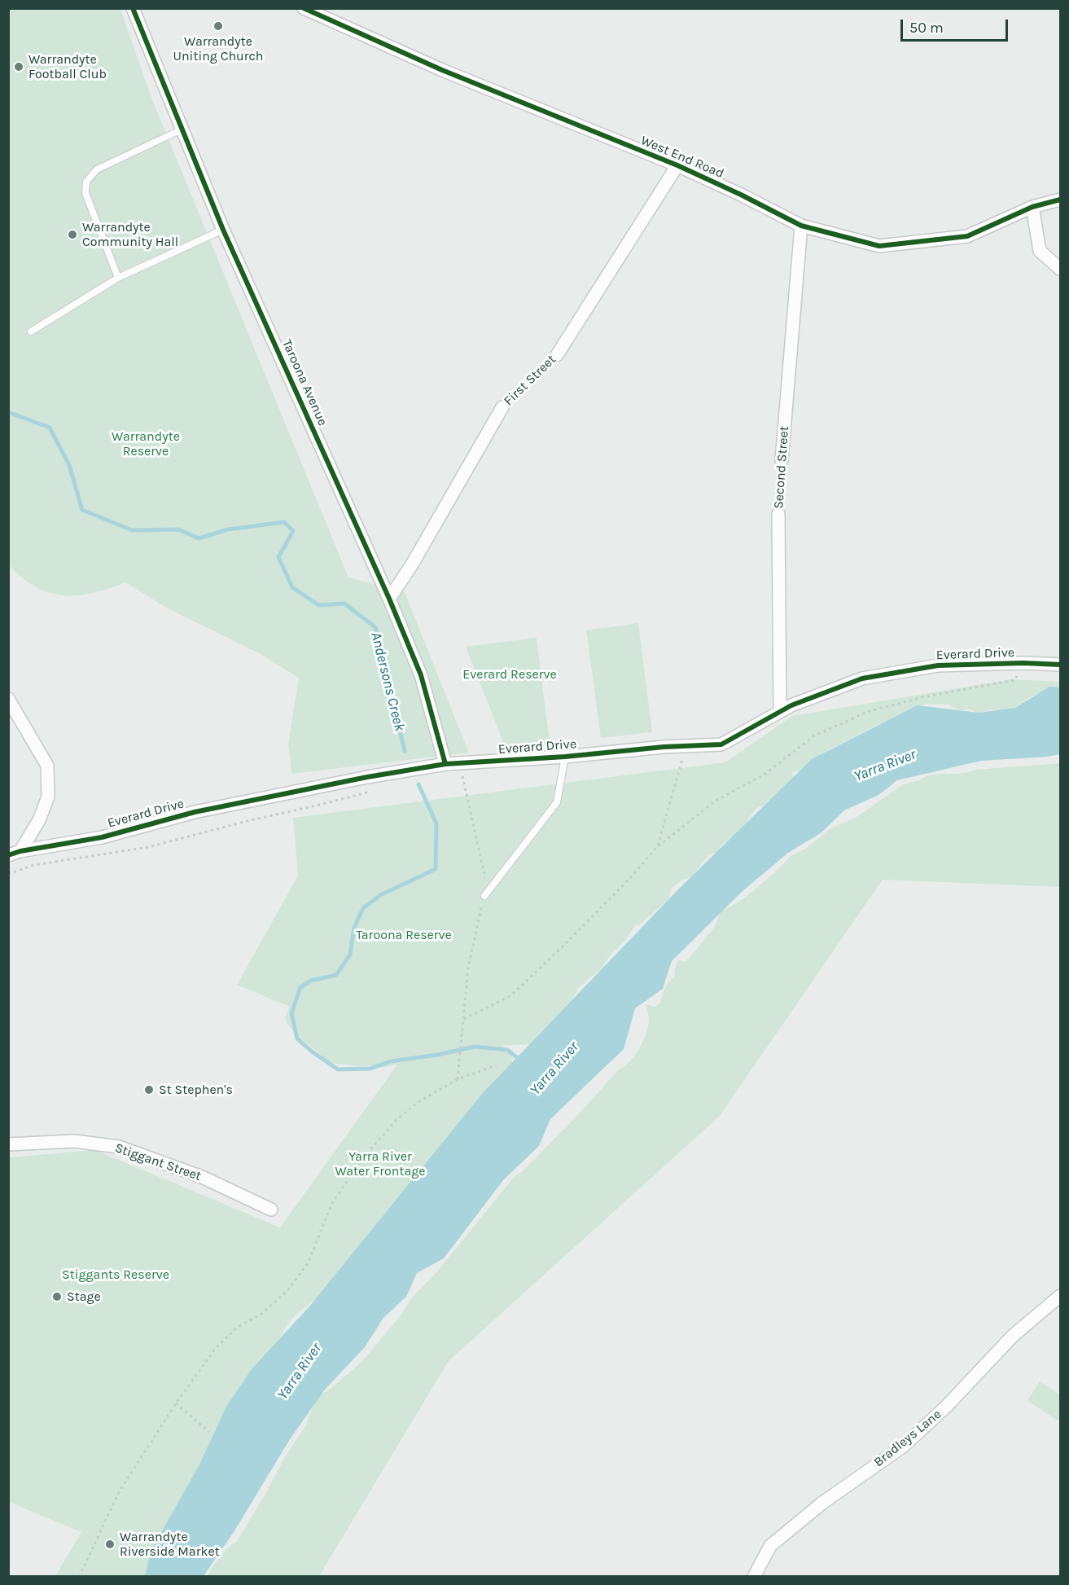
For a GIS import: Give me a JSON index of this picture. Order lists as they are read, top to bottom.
{
  "streets": {
    "street": [
      "West End Road",
      "First Street",
      "Taroona Avenue",
      "Second Street",
      "Everard Drive",
      "Stiggant Street",
      "Bradleys Lane"
    ]
  },
  "crossings": [
    ["West End Road", "First Street"],
    ["West End Road", "Second Street"],
    ["First Street", "Taroona Avenue"],
    ["Taroona Avenue", "Everard Drive"],
    ["Second Street", "Everard Drive"]
  ],
  "water": ["Andersons Creek", "Yarra River"],
  "parks": [
    "Warrandyte Reserve",
    "Everard Reserve",
    "Taroona Reserve",
    "Yarra River Water Frontage",
    "Stiggants Reserve"
  ],
  "places": [
    "Warrandyte Uniting Church",
    "Warrandyte Football Club",
    "Warrandyte Community Hall",
    "St Stephen's",
    "Stage",
    "Warrandyte Riverside Market"
  ],
  "scale_bar": "50 m"
}
